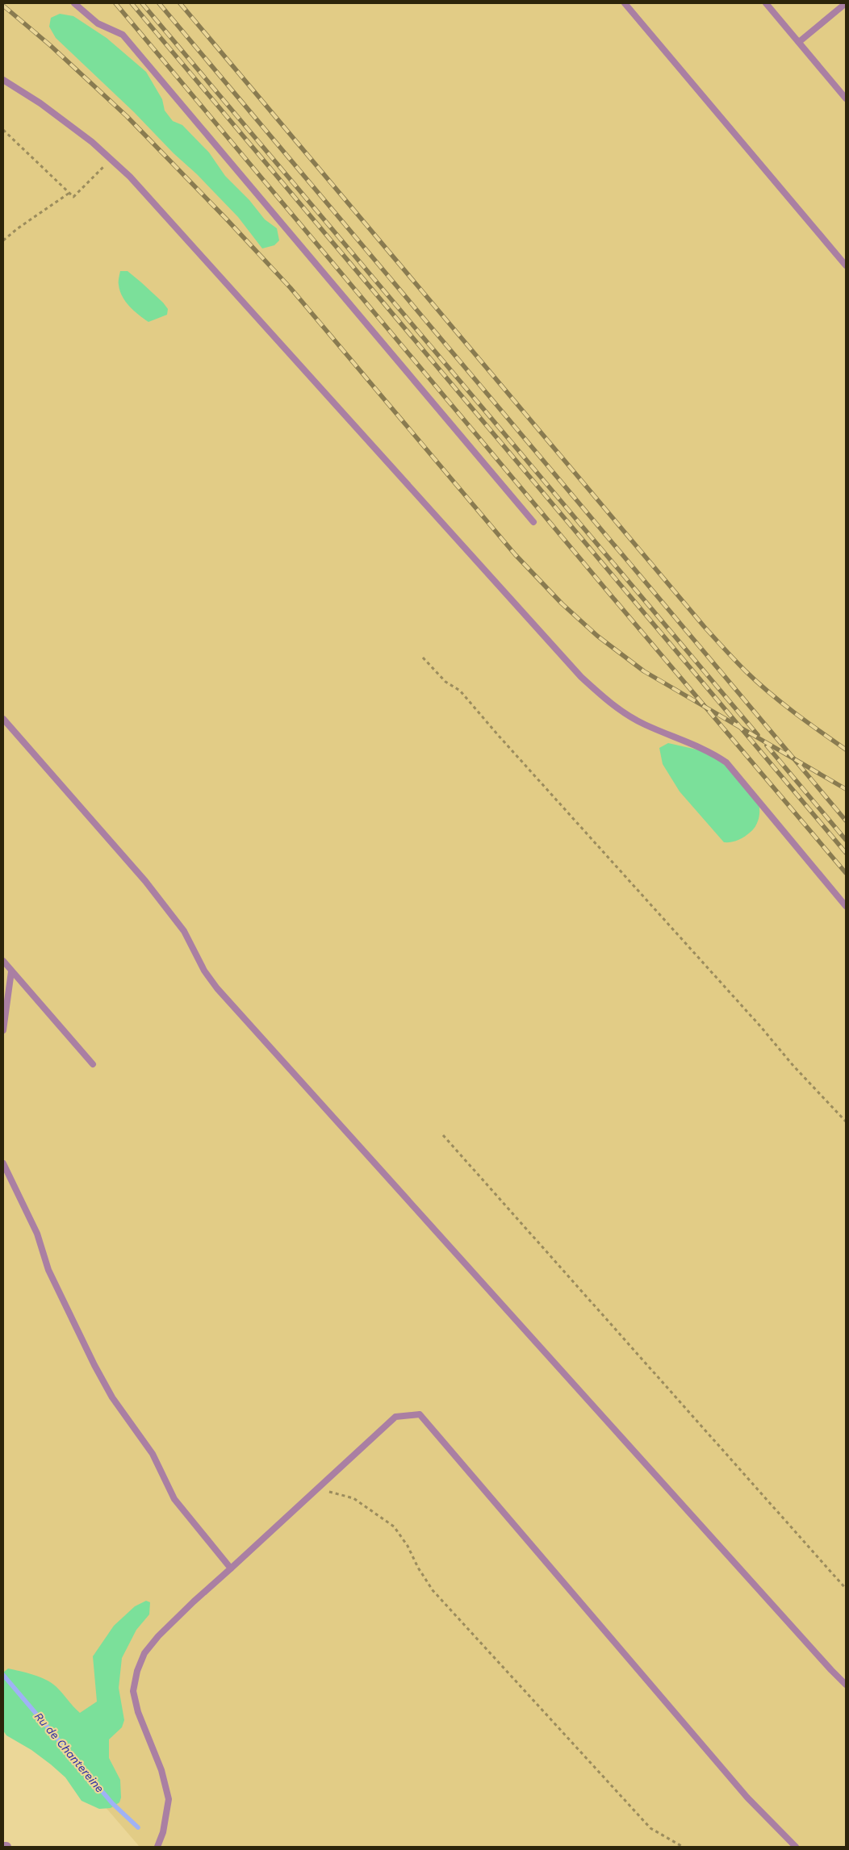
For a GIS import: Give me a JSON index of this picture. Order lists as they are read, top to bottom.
{
  "water": ["Ru de Chantereine"]
}
